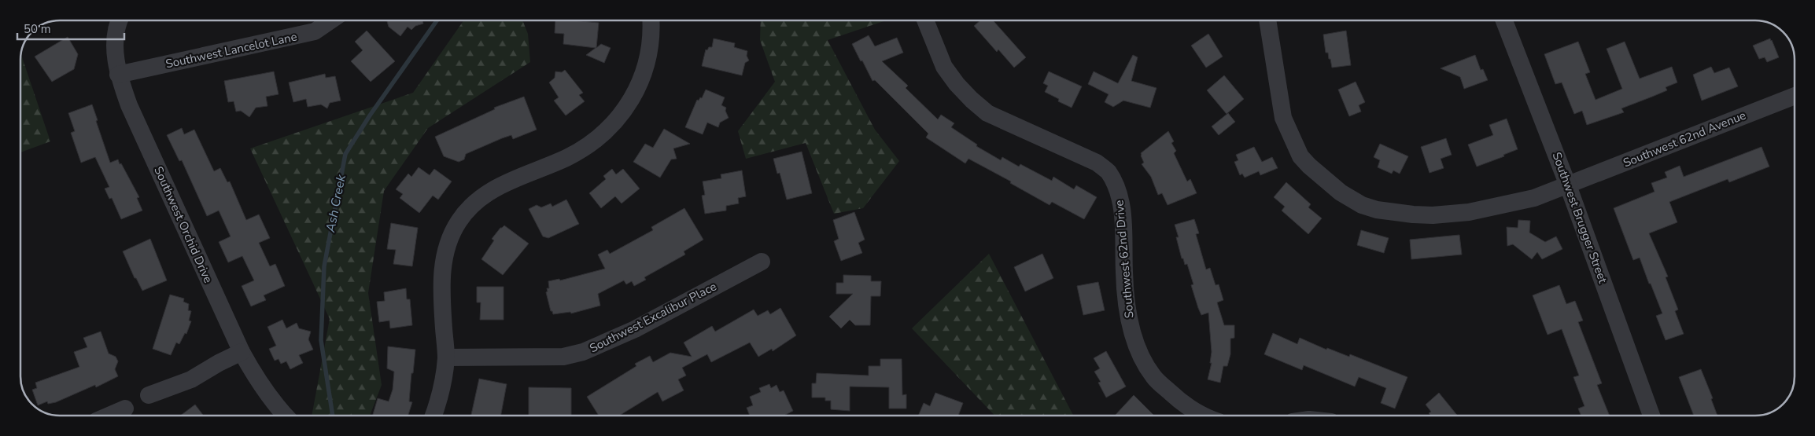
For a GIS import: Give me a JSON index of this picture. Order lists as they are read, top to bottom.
{
  "streets": {
    "street": [
      "Southwest Lancelot Lane",
      "Southwest 62nd Avenue",
      "Southwest Brugger Street",
      "Southwest Orchid Drive",
      "Southwest 62nd Drive",
      "Southwest Excalibur Place"
    ]
  },
  "crossings": [
    ["Southwest Lancelot Lane", "Southwest Orchid Drive"],
    ["Southwest 62nd Avenue", "Southwest Brugger Street"]
  ],
  "water": ["Ash Creek"],
  "scale_bar": "50 m"
}
